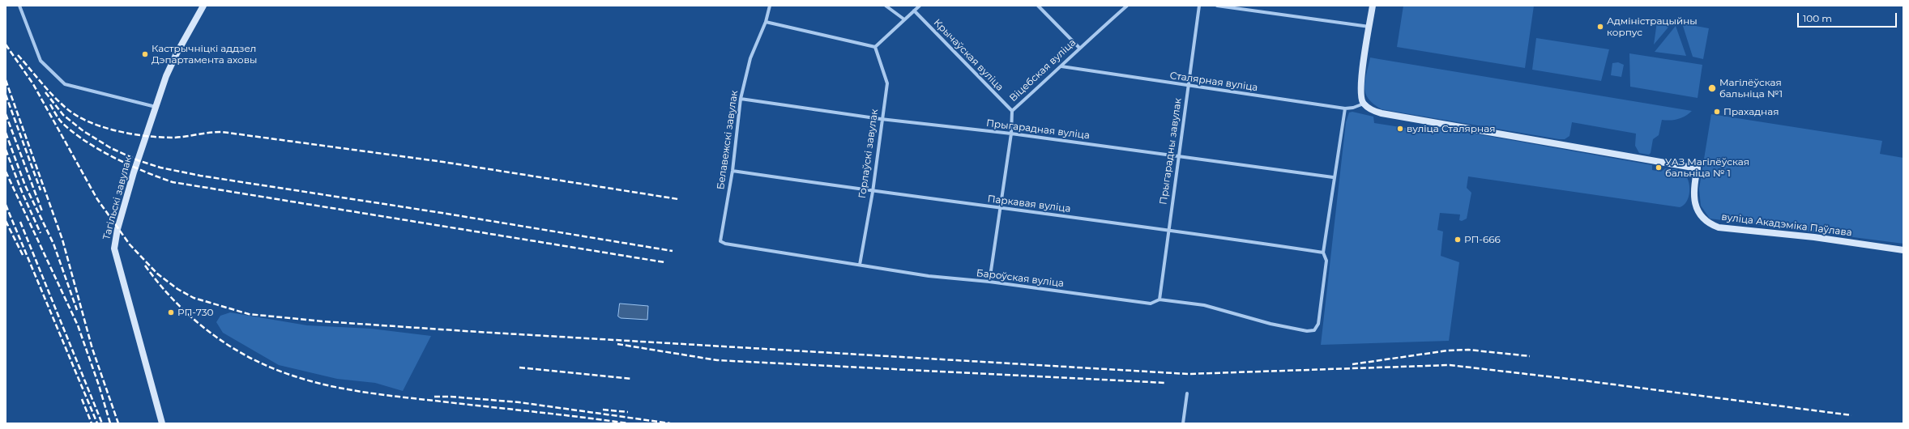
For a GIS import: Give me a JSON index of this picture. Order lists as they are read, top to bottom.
{
  "streets": {
    "main road": ["Тагільскі завулак", "вуліца Акадэміка Паўлава"],
    "street": [
      "Крычаўская вуліца",
      "Віцебская вуліца",
      "Сталярная вуліца",
      "Прыгарадная вуліца",
      "Белавежскі завулак",
      "Прыгарадны завулак",
      "Горлаўскі завулак",
      "Паркавая вуліца",
      "Бароўская вуліца"
    ]
  },
  "crossings": [
    ["Крычаўская вуліца", "Віцебская вуліца"],
    ["Віцебская вуліца", "Сталярная вуліца"],
    ["Віцебская вуліца", "Прыгарадная вуліца"],
    ["Віцебская вуліца", "Паркавая вуліца"],
    ["Віцебская вуліца", "Бароўская вуліца"],
    ["Сталярная вуліца", "Прыгарадны завулак"],
    ["Сталярная вуліца", "вуліца Акадэміка Паўлава"],
    ["Прыгарадная вуліца", "Белавежскі завулак"],
    ["Прыгарадная вуліца", "Прыгарадны завулак"],
    ["Прыгарадная вуліца", "Горлаўскі завулак"],
    ["Белавежскі завулак", "Паркавая вуліца"],
    ["Белавежскі завулак", "Бароўская вуліца"],
    ["Прыгарадны завулак", "Паркавая вуліца"],
    ["Прыгарадны завулак", "Бароўская вуліца"],
    ["Горлаўскі завулак", "Паркавая вуліца"],
    ["Горлаўскі завулак", "Бароўская вуліца"],
    ["Паркавая вуліца", "Бароўская вуліца"]
  ],
  "places": [
    "Адміністрацыйны корпус",
    "Кастрычніцкі аддзел Дэпартамента аховы",
    "Магілёўская бальніца №1",
    "Прахадная",
    "вуліца Сталярная",
    "УАЗ Магілёўская бальніца № 1",
    "РП-666",
    "РП-730"
  ],
  "scale_bar": "100 m"
}
